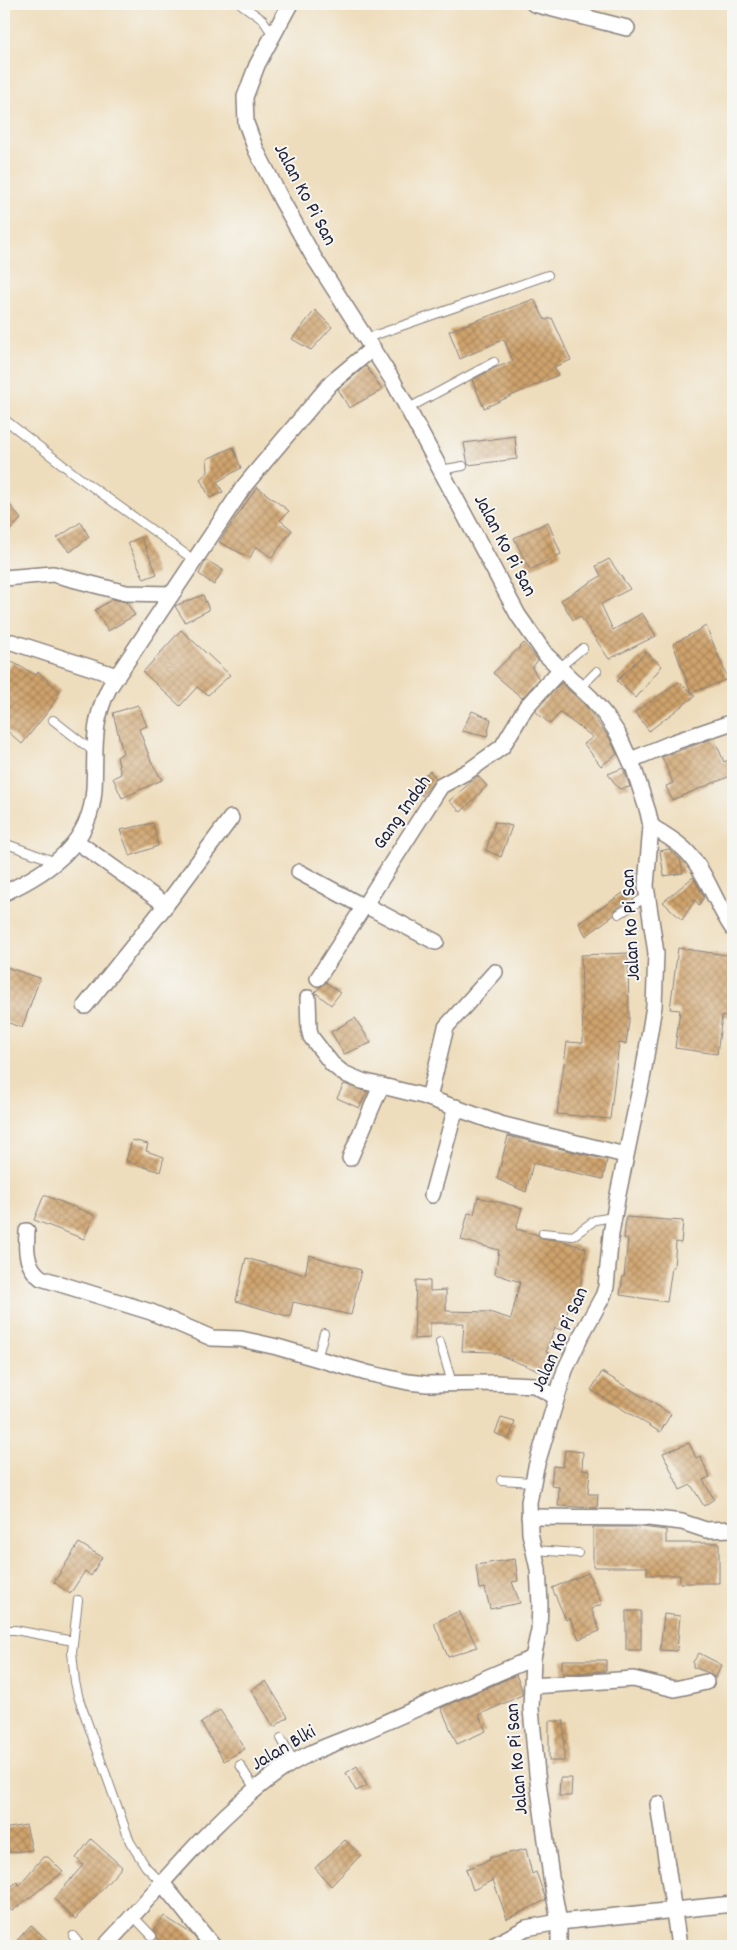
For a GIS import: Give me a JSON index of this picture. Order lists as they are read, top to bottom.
{
  "streets": {
    "street": ["Jalan Ko Pi San", "Gang Indah", "Jalan Blki"]
  },
  "crossings": [
    ["Jalan Ko Pi San", "Gang Indah"],
    ["Jalan Ko Pi San", "Jalan Blki"]
  ]
}
